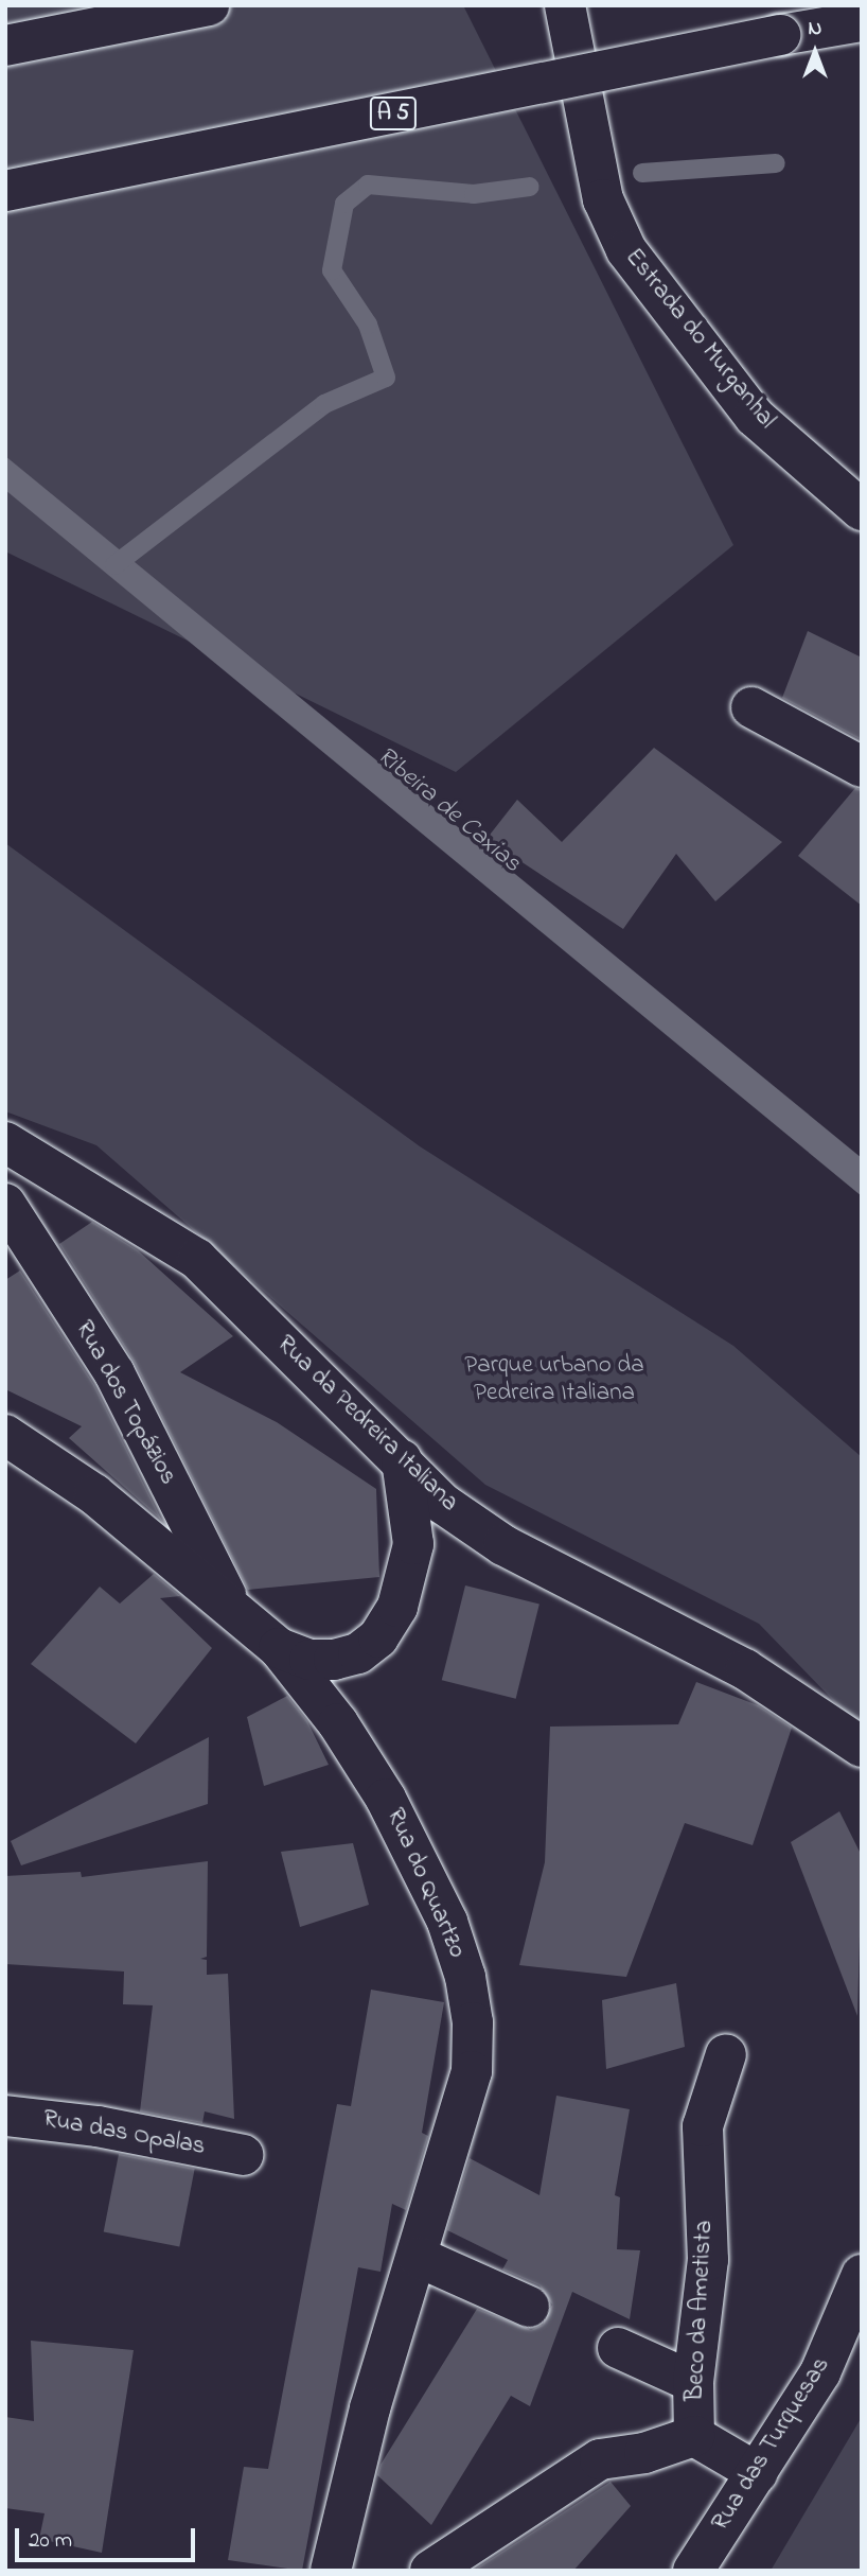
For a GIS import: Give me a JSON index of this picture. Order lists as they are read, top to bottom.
{
  "streets": {
    "main road": [
      "A 5",
      "Estrada do Murganhal",
      "Rua dos Topázios",
      "Rua da Pedreira Italiana",
      "Rua do Quartzo",
      "Rua das Opalas",
      "Beco da Ametista",
      "Rua das Turquesas"
    ]
  },
  "crossings": [
    ["Rua dos Topázios", "Rua do Quartzo"]
  ],
  "water": ["Ribeira de Caxias"],
  "parks": ["Parque urbano da Pedreira Italiana"],
  "scale_bar": "20 m",
  "north": "top"
}
